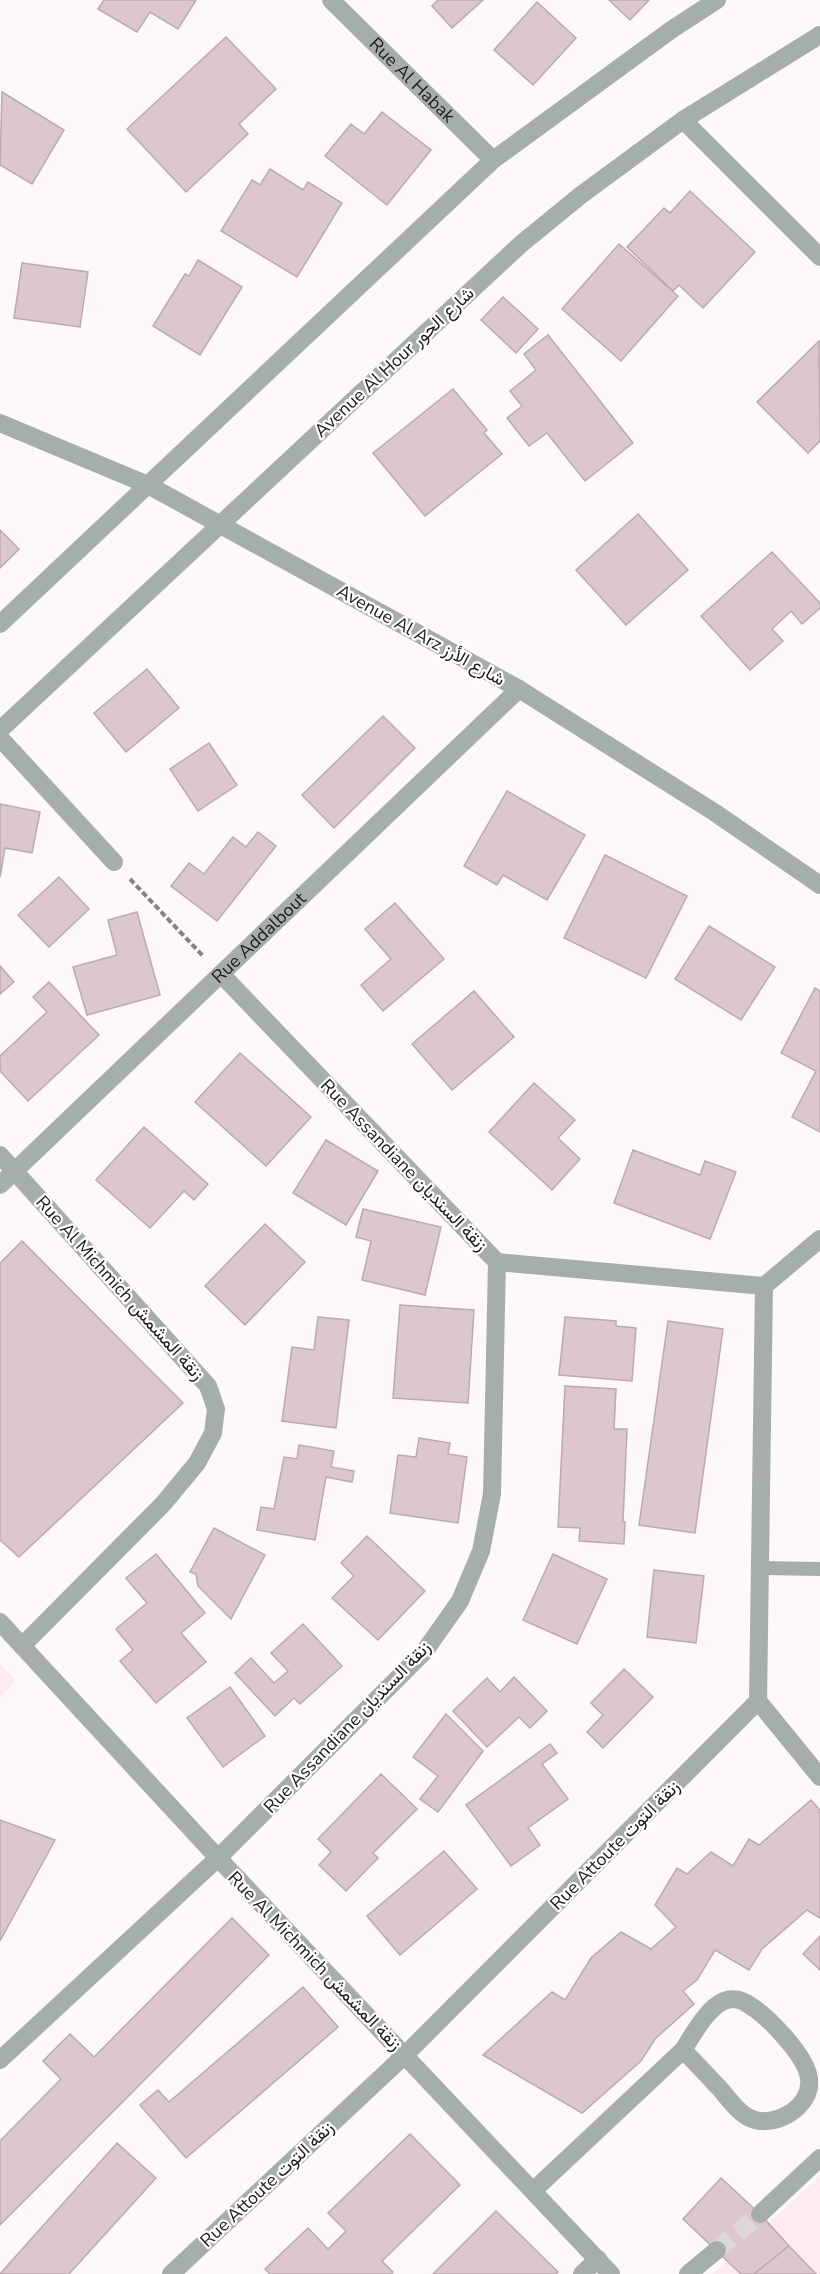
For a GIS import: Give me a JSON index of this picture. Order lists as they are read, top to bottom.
{
  "streets": {
    "street": [
      "Rue Al Habak",
      "Avenue Al Hour شارع الحور",
      "Avenue Al Arz شارع الأرز",
      "Rue Addalbout",
      "Rue Assandiane زنقة السنديان",
      "Rue Al Michmich زنقة المشمش",
      "Rue Attoute زنقة التوت"
    ]
  },
  "crossings": [
    ["Avenue Al Hour شارع الحور", "Avenue Al Arz شارع الأرز"],
    ["Avenue Al Arz شارع الأرز", "Rue Addalbout"],
    ["Rue Addalbout", "Rue Assandiane زنقة السنديان"],
    ["Rue Addalbout", "Rue Al Michmich زنقة المشمش"],
    ["Rue Assandiane زنقة السنديان", "Rue Al Michmich زنقة المشمش"],
    ["Rue Al Michmich زنقة المشمش", "Rue Attoute زنقة التوت"]
  ]
}
